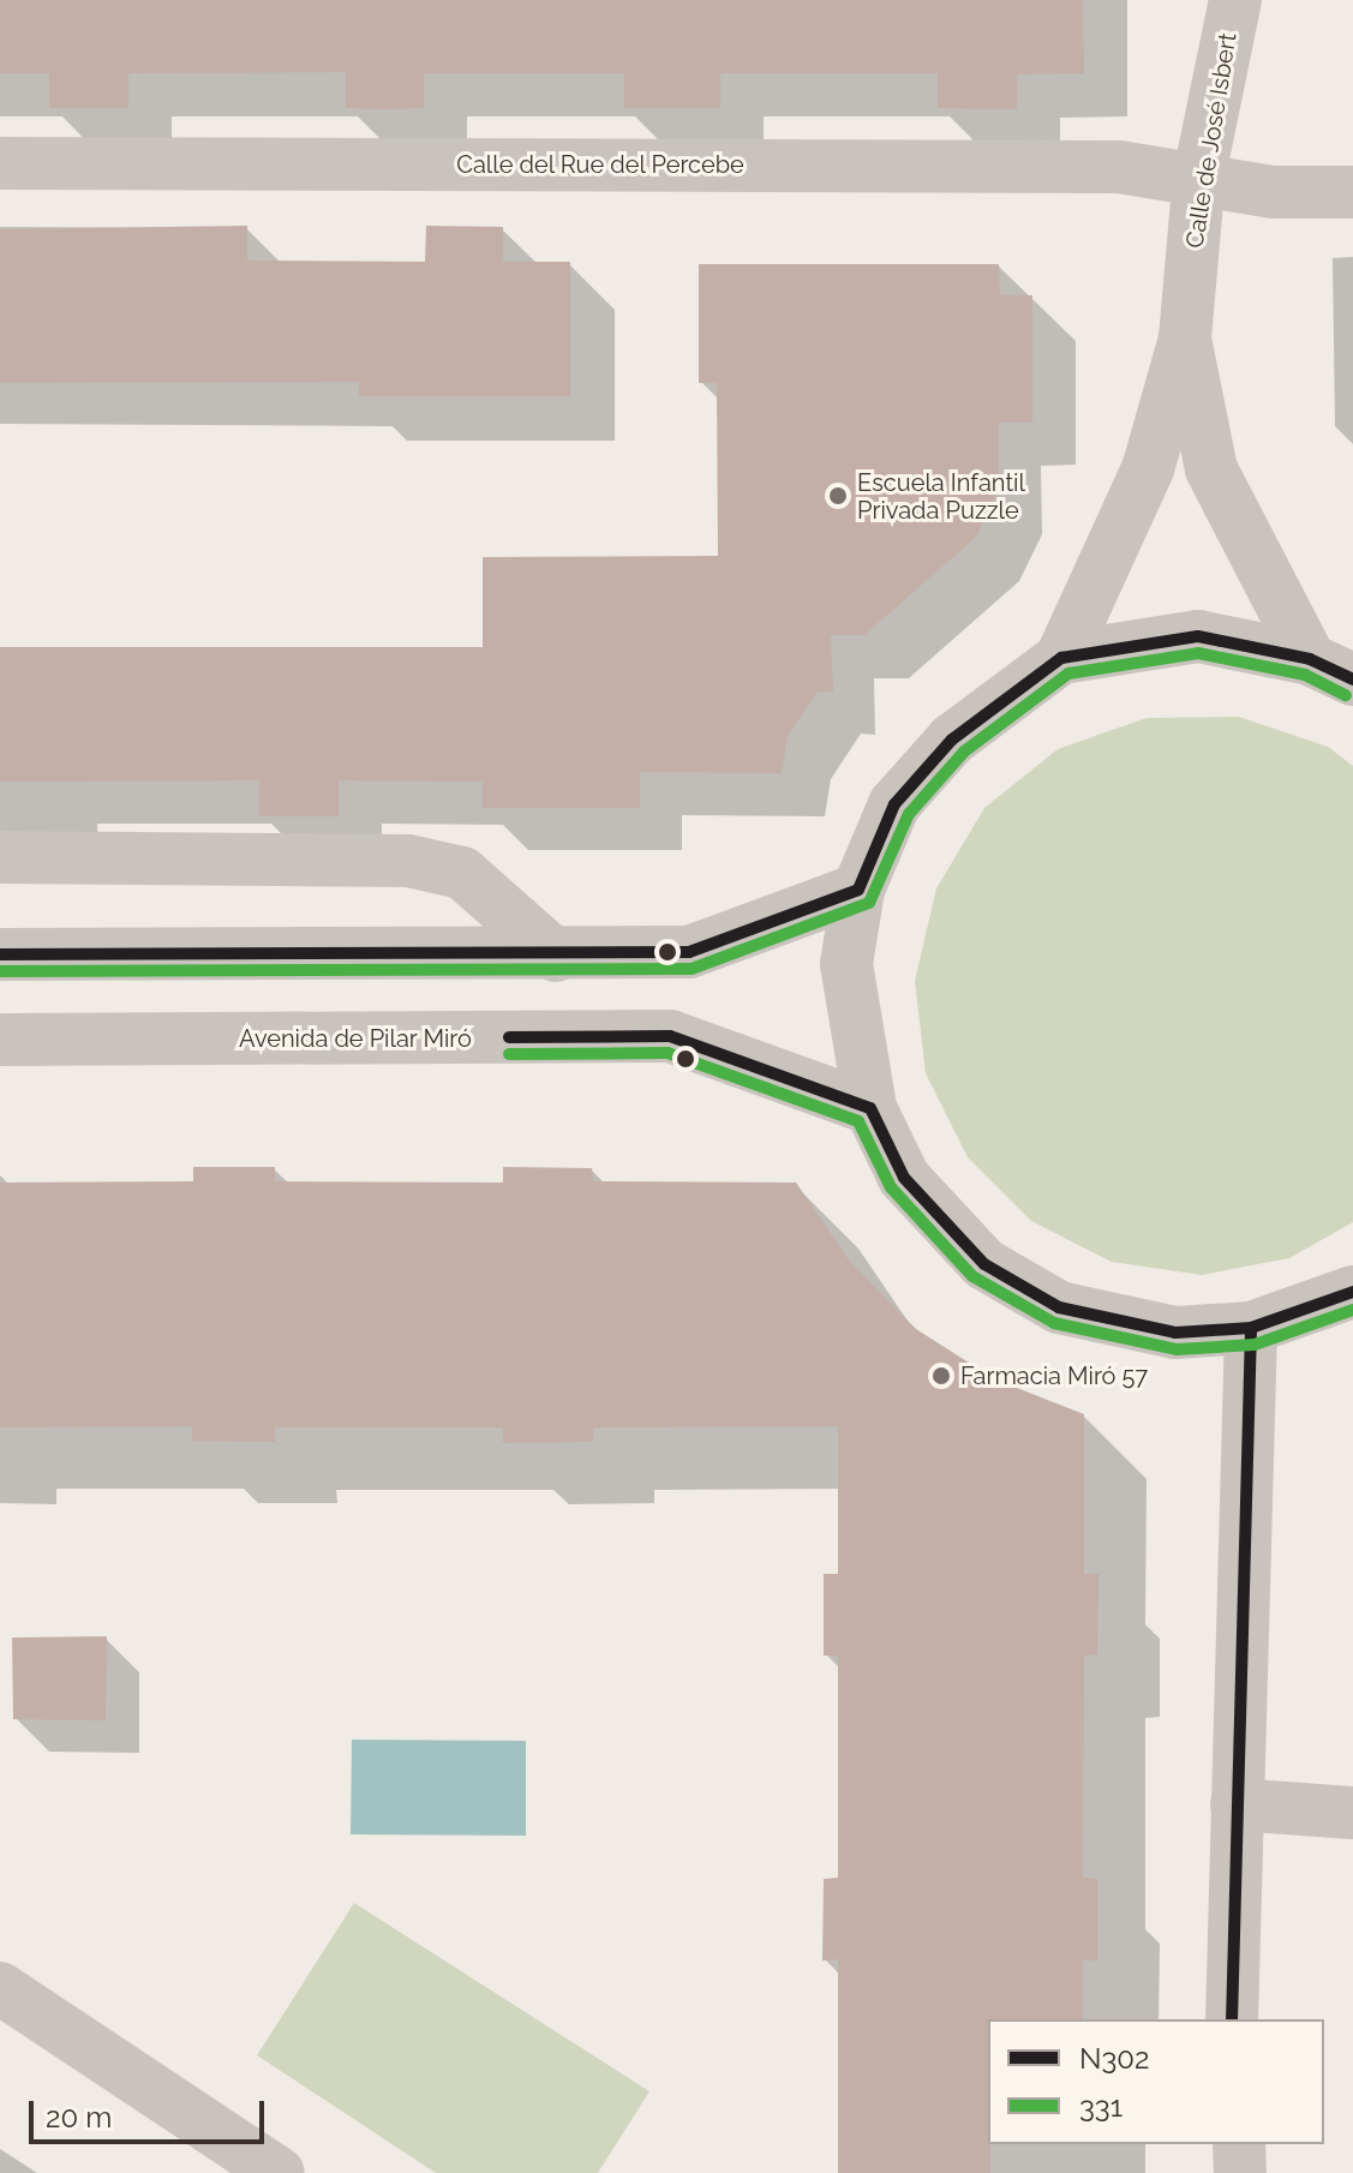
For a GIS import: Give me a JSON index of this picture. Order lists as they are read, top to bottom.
{
  "streets": {
    "street": ["Calle de José Isbert", "Calle del Rue del Percebe", "Avenida de Pilar Miró"]
  },
  "crossings": [
    ["Calle de José Isbert", "Calle del Rue del Percebe"]
  ],
  "places": ["Escuela Infantil Privada Puzzle", "Farmacia Miró 57"],
  "lines": ["transit line N302", "transit line 331"],
  "legend": ["N302", "331"],
  "scale_bar": "20 m"
}
